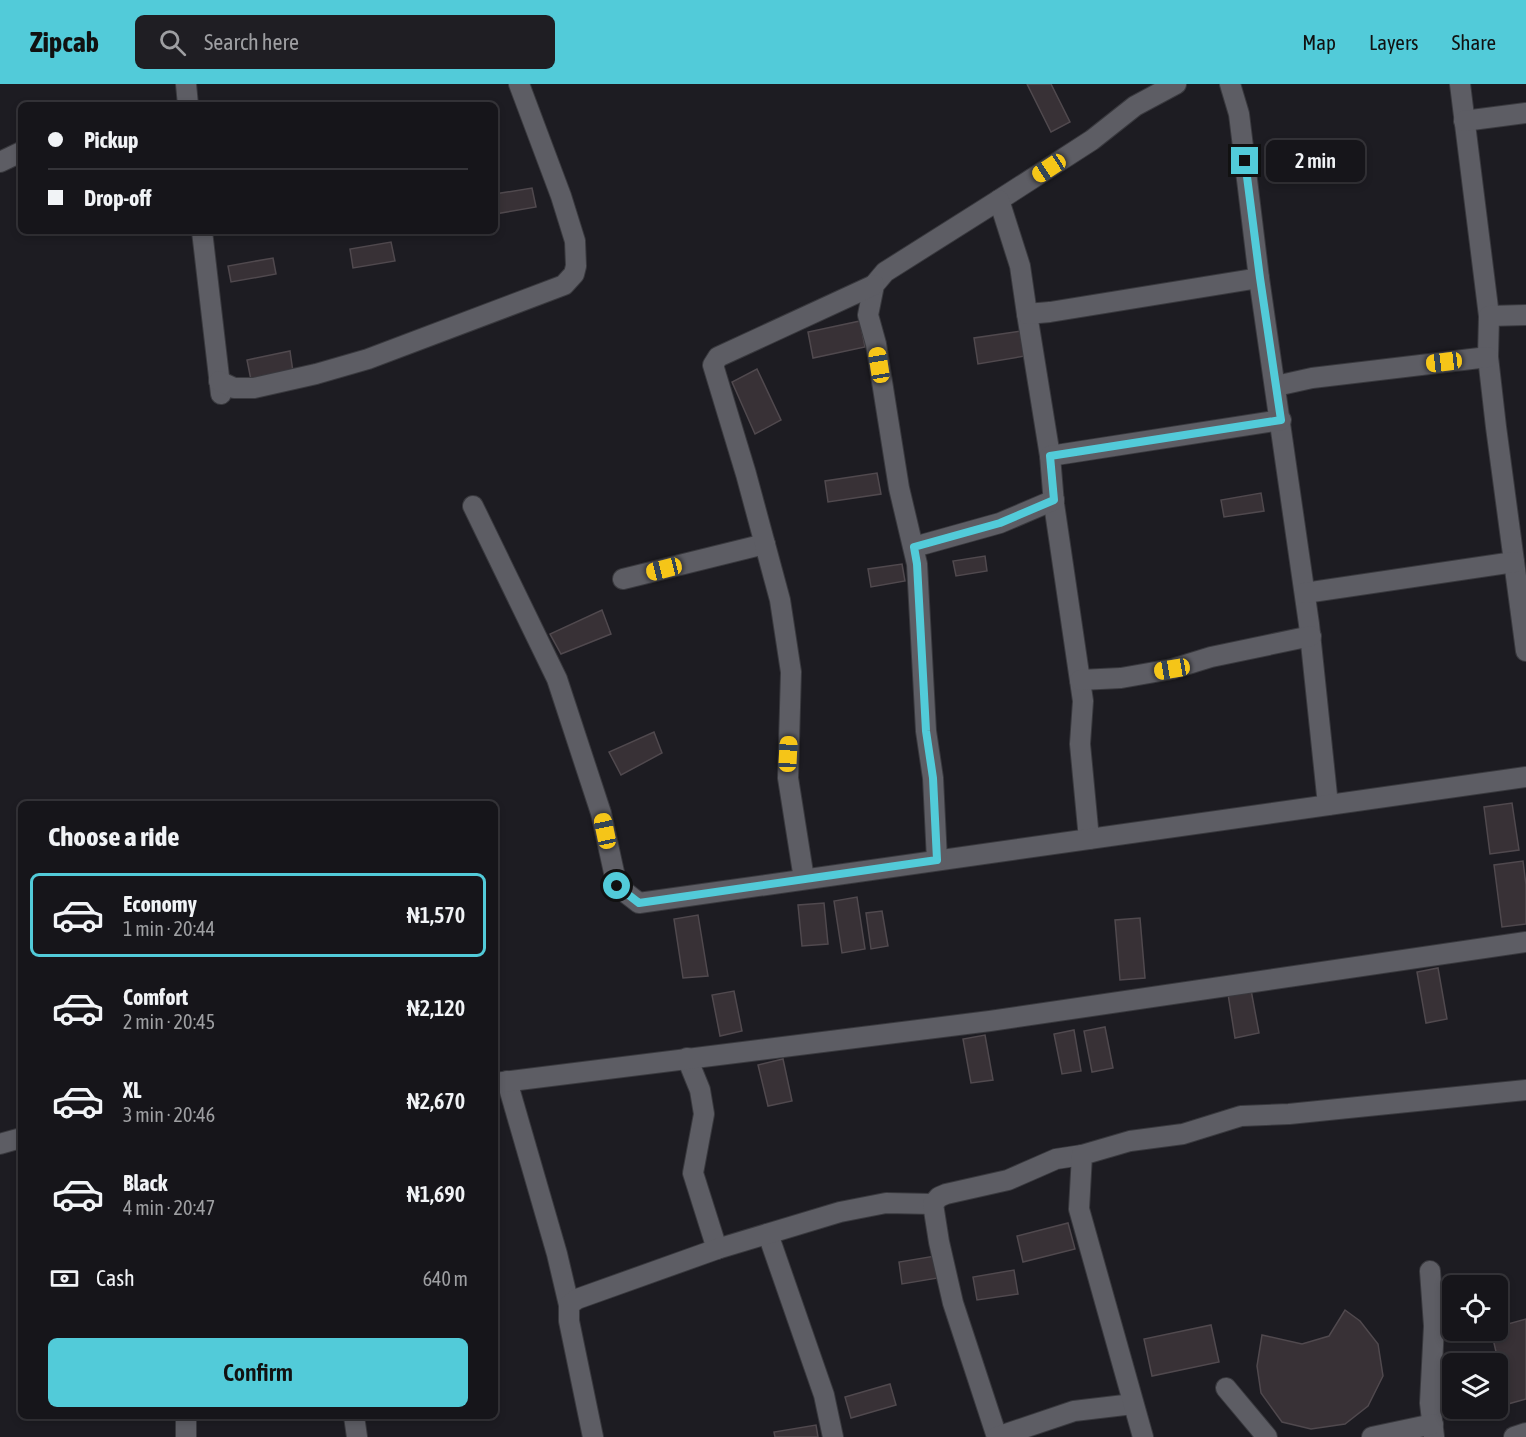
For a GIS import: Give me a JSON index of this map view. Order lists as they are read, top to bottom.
{
  "page": {
    "header": "Zipcab",
    "search": "Search here",
    "nav": ["Map", "Layers", "Share"],
    "banner": ["Pickup", "Drop-off"],
    "bubble": "2 min",
    "heading": "Choose a ride",
    "list": [
      {
        "name": "Economy",
        "note": "1 min · 20:44",
        "value": "₦1,570"
      },
      {
        "name": "Comfort",
        "note": "2 min · 20:45",
        "value": "₦2,120"
      },
      {
        "name": "XL",
        "note": "3 min · 20:46",
        "value": "₦2,670"
      },
      {
        "name": "Black",
        "note": "4 min · 20:47",
        "value": "₦1,690"
      }
    ],
    "pay": ["Cash", "640 m"],
    "buttons": "Confirm"
  }
}
